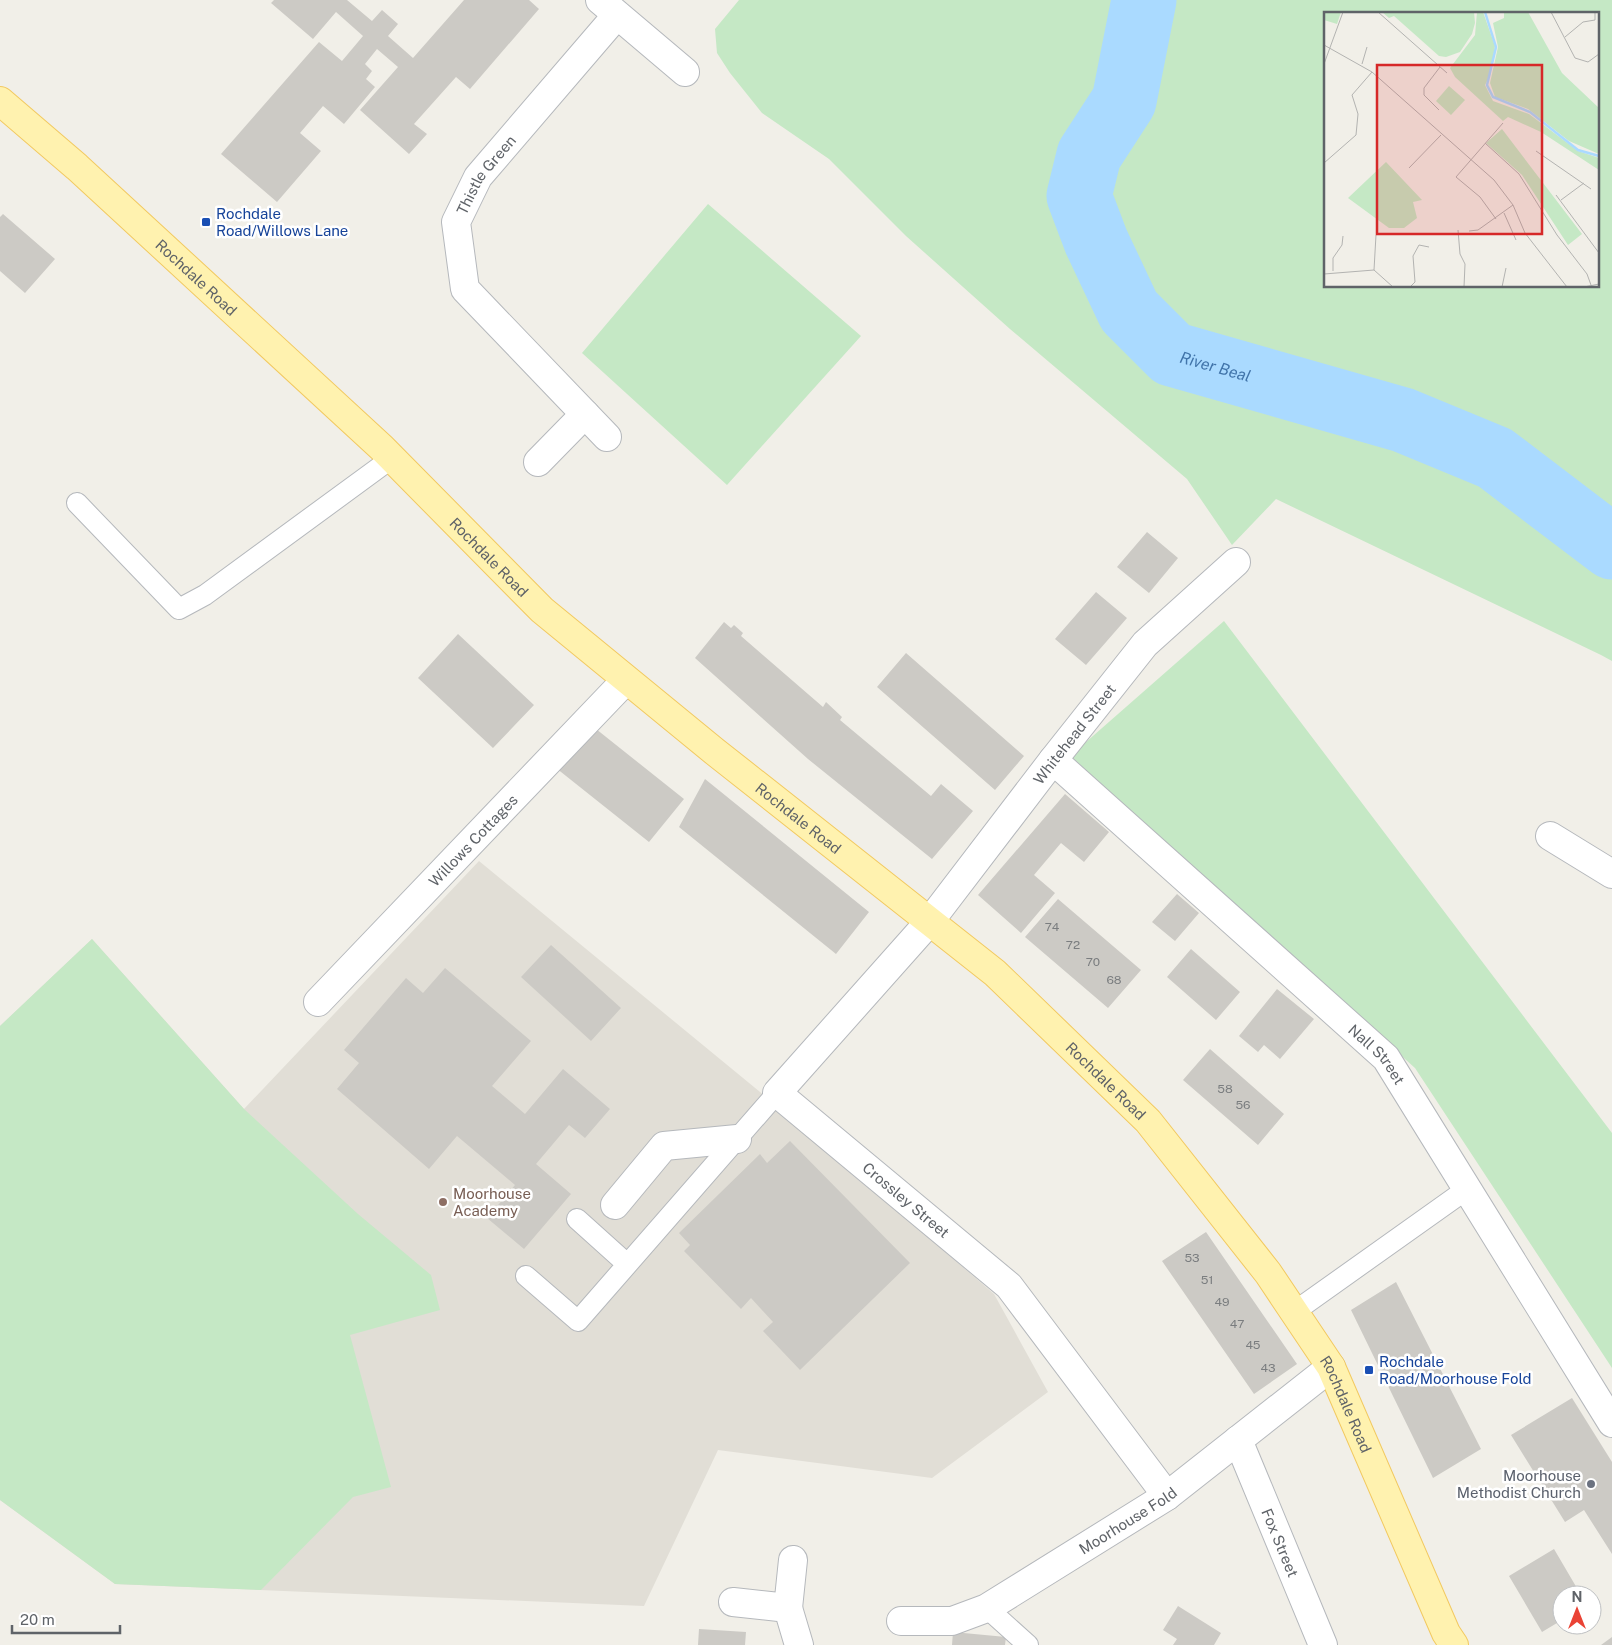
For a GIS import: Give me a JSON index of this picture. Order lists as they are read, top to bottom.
{
  "streets": {
    "main road": ["Rochdale Road"],
    "street": [
      "Thistle Green",
      "Whitehead Street",
      "Willows Cottages",
      "Nall Street",
      "Crossley Street",
      "Moorhouse Fold",
      "Fox Street"
    ]
  },
  "crossings": [
    ["Rochdale Road", "Whitehead Street"],
    ["Rochdale Road", "Willows Cottages"],
    ["Rochdale Road", "Moorhouse Fold"],
    ["Whitehead Street", "Nall Street"],
    ["Crossley Street", "Moorhouse Fold"],
    ["Moorhouse Fold", "Fox Street"]
  ],
  "water": ["River Beal"],
  "places": {
    "transit": ["Rochdale Road/Willows Lane", "Rochdale Road/Moorhouse Fold"],
    "other": ["Moorhouse Academy", "Moorhouse Methodist Church"]
  },
  "house_numbers": [
    "74",
    "72",
    "70",
    "68",
    "58",
    "56",
    "53",
    "51",
    "49",
    "47",
    "45",
    "43"
  ],
  "scale_bar": "20 m",
  "north": "top"
}
